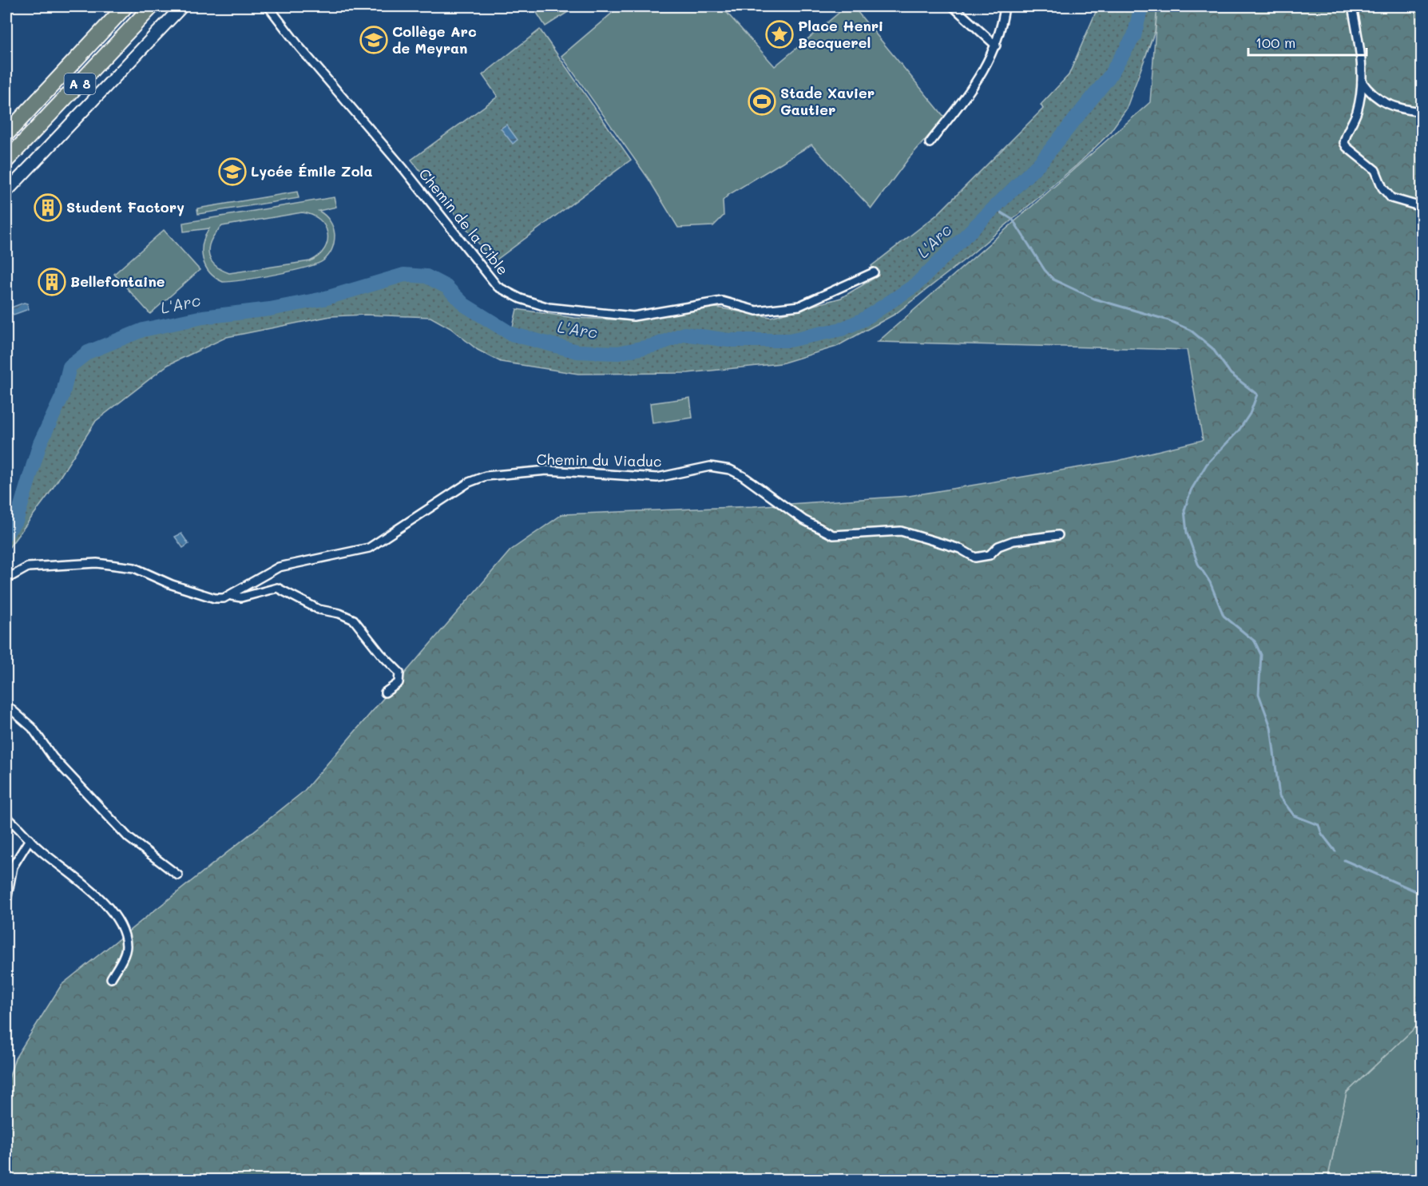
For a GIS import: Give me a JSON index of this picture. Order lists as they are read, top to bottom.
{
  "streets": {
    "highway": ["A 8"],
    "street": ["Chemin de la Cible", "Chemin du Viaduc"]
  },
  "water": ["L'Arc"],
  "places": {
    "place": ["Place Henri Becquerel"],
    "school or university": ["Collège Arc de Meyran", "Lycée Émile Zola"],
    "sports": ["Stade Xavier Gautier"],
    "building": ["Student Factory", "Bellefontaine"]
  },
  "scale_bar": "100 m"
}
